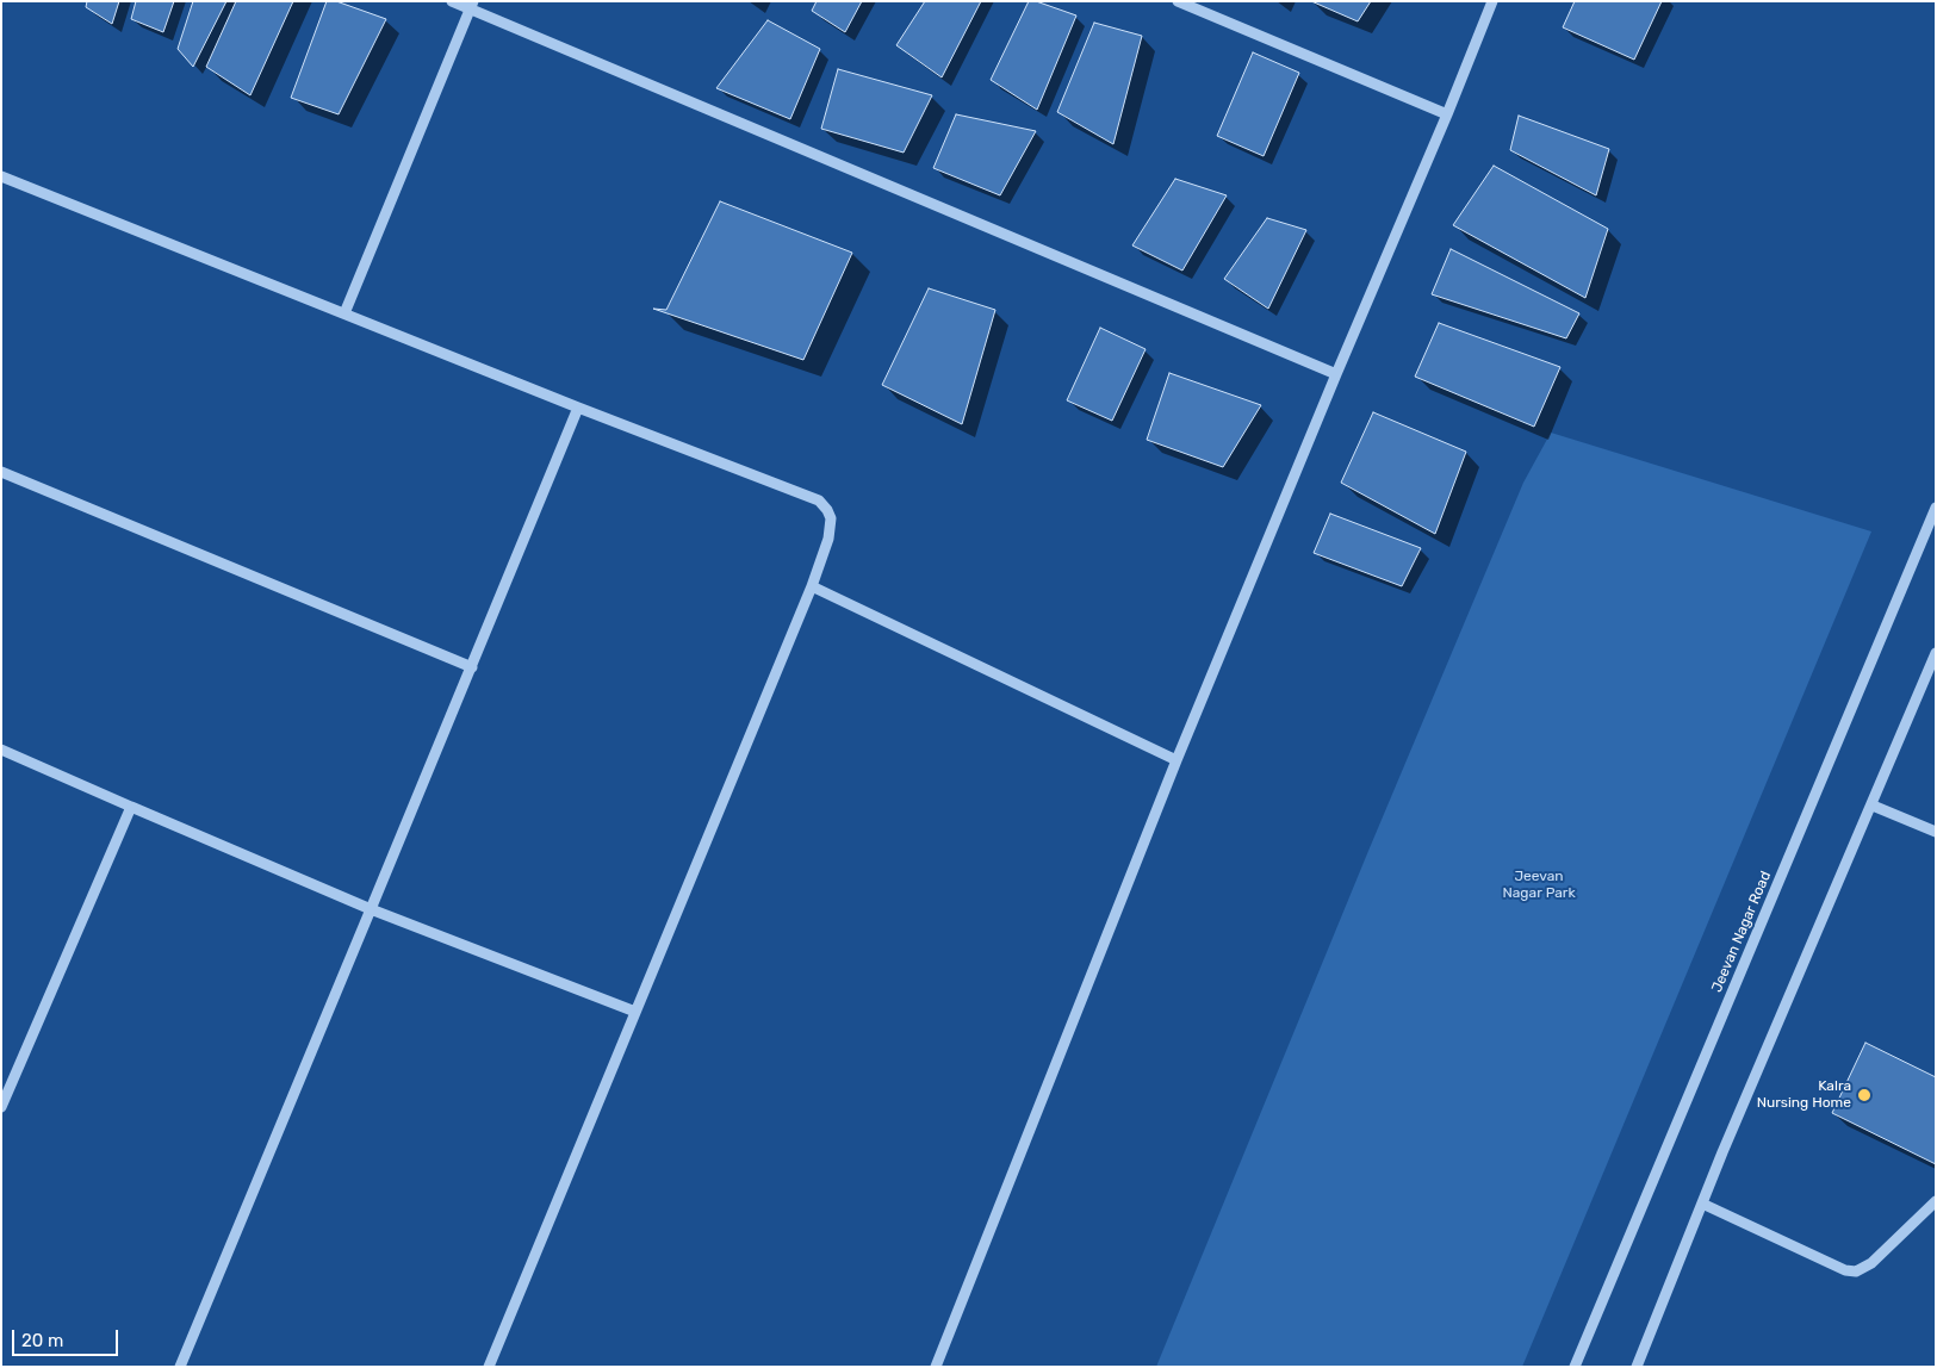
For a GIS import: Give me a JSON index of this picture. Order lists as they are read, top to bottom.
{
  "streets": {
    "street": ["Jeevan Nagar Road"]
  },
  "parks": ["Jeevan Nagar Park"],
  "places": ["Kalra Nursing Home"],
  "scale_bar": "20 m"
}
